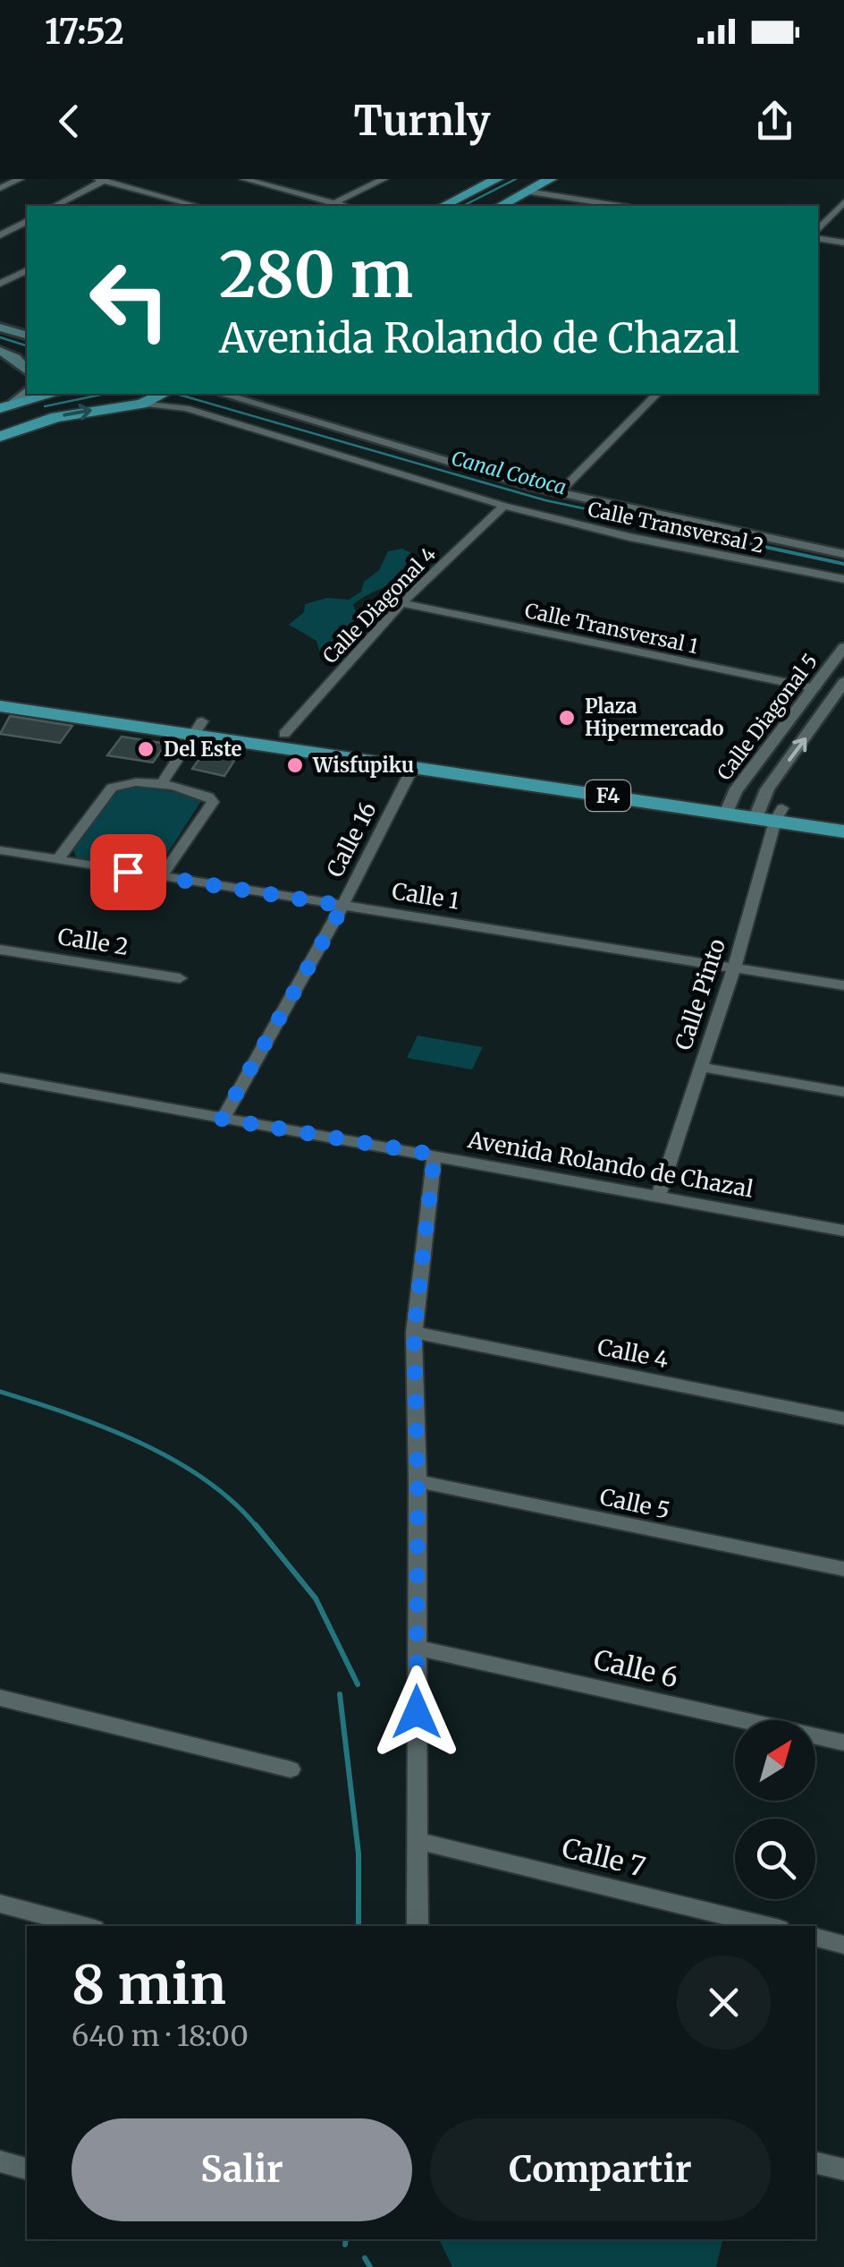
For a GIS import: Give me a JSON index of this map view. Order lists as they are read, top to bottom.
{
  "streets": {
    "highway": ["F4"],
    "street": [
      "Calle Transversal 2",
      "Calle Diagonal 4",
      "Calle Transversal 1",
      "Calle Diagonal 5",
      "Calle 16",
      "Calle 1",
      "Calle 2",
      "Calle Pinto",
      "Avenida Rolando de Chazal",
      "Calle 4",
      "Calle 5",
      "Calle 6",
      "Calle 7"
    ]
  },
  "crossings": [
    ["Calle Transversal 2", "Calle Diagonal 4"],
    ["Calle Diagonal 4", "Calle Transversal 1"],
    ["Calle Diagonal 4", "F4"],
    ["Calle Transversal 1", "Calle Diagonal 5"],
    ["Calle Diagonal 5", "F4"],
    ["Calle Diagonal 5", "Calle Pinto"],
    ["F4", "Calle 16"],
    ["F4", "Calle Pinto"],
    ["Calle 16", "Calle 1"],
    ["Calle 16", "Avenida Rolando de Chazal"],
    ["Calle 1", "Calle Pinto"],
    ["Calle Pinto", "Avenida Rolando de Chazal"]
  ],
  "water": ["Canal Cotoca"],
  "places": ["Plaza Hipermercado", "Del Este", "Wisfupiku"],
  "north": "top right",
  "page": {
    "status": "17:52",
    "header": "Turnly",
    "turn": ["280 m", "Avenida Rolando de Chazal"],
    "heading": ["8 min", "640 m · 18:00"],
    "buttons": ["Salir", "Compartir"]
  }
}
